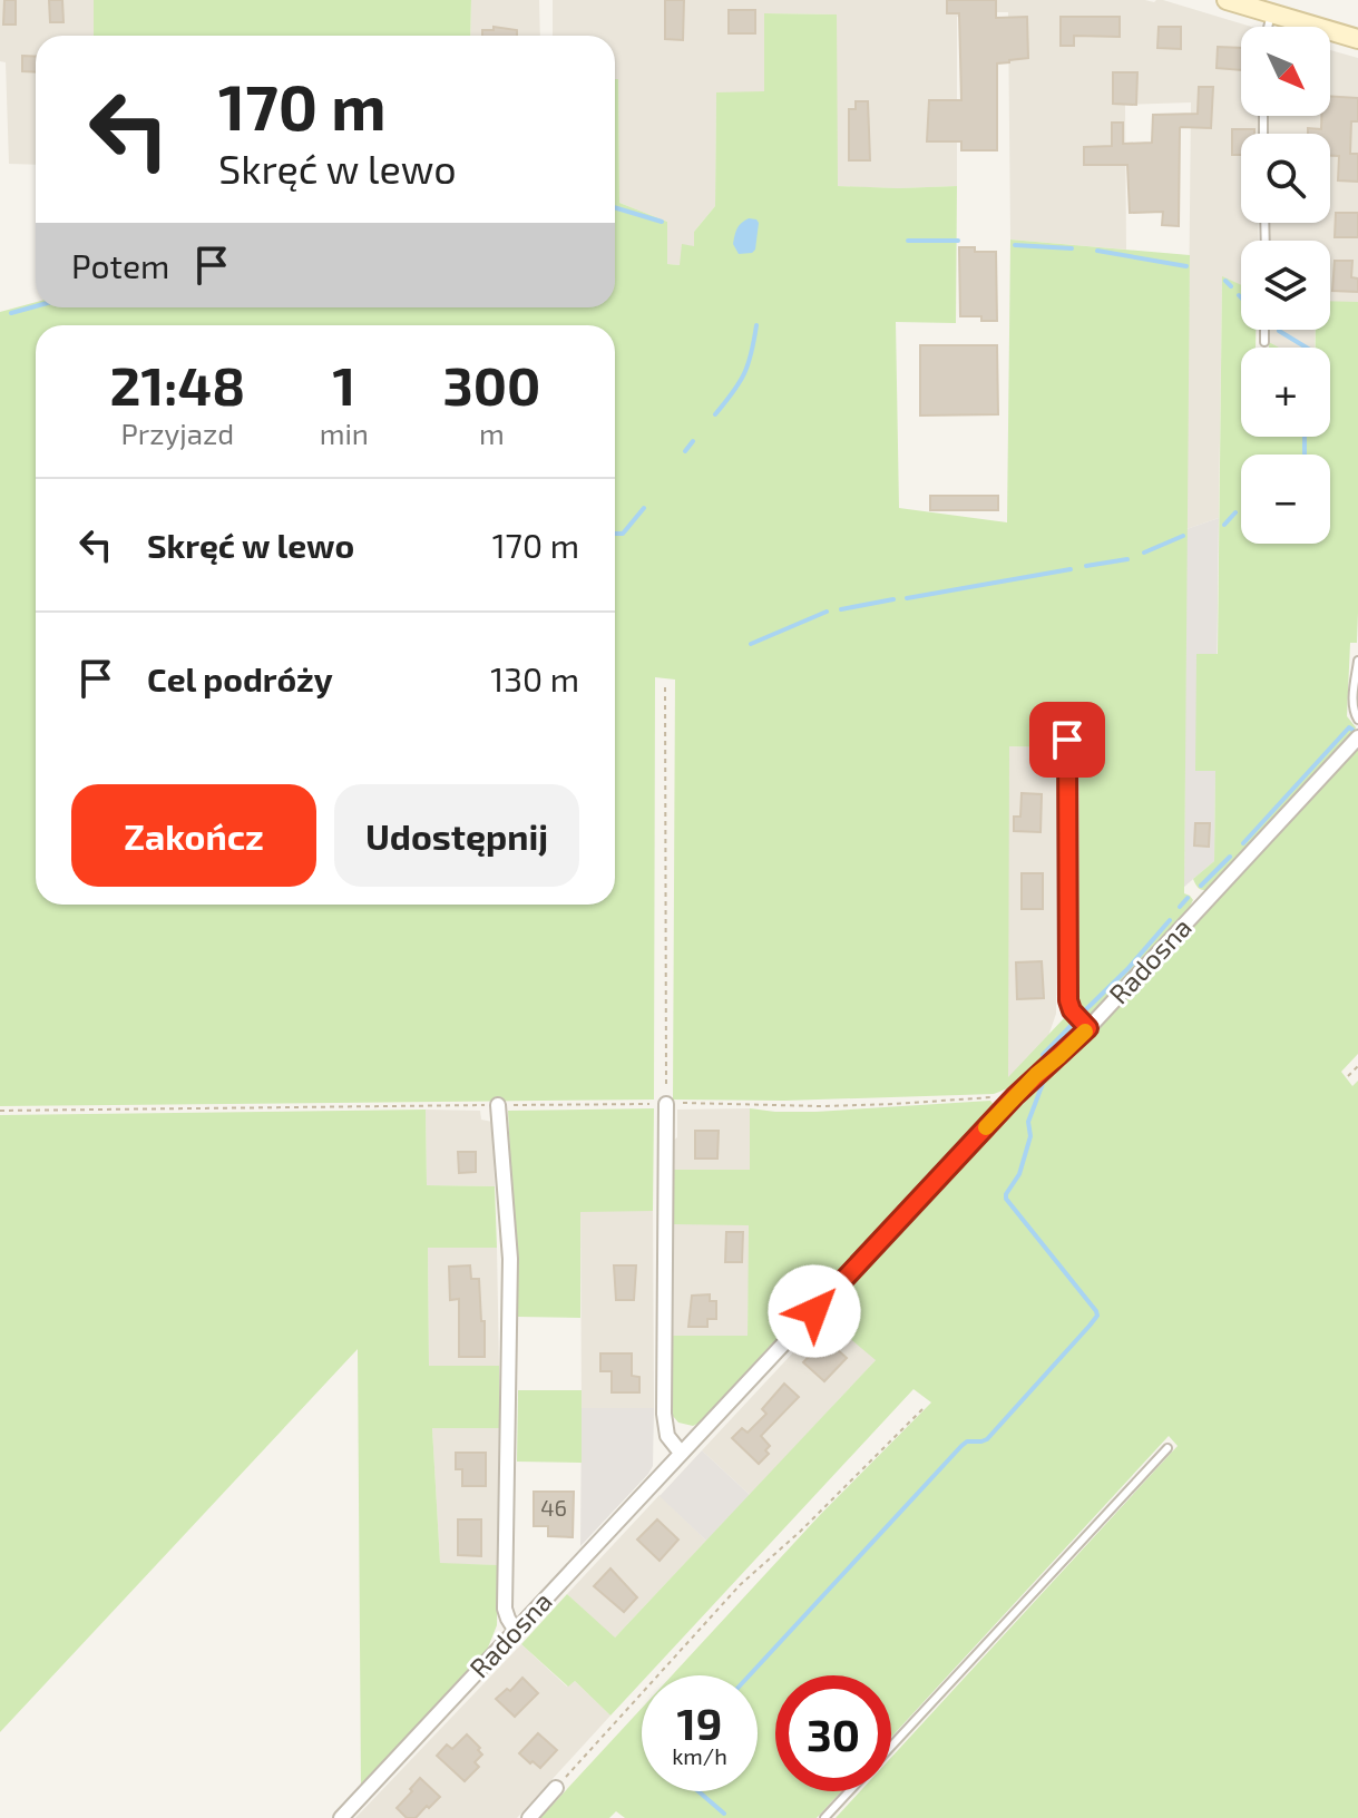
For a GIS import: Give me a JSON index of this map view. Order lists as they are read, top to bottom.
{
  "streets": {
    "street": ["Radosna"]
  },
  "house_numbers": ["46"],
  "north": "bottom right",
  "page": {
    "map_buttons": ["+", "−"],
    "turn": ["170 m", "Skręć w lewo"],
    "then": "Potem",
    "eta": [
      "21:48",
      "Przyjazd",
      "1",
      "min",
      "300",
      "m"
    ],
    "list": [
      {
        "name": "Skręć w lewo",
        "value": "170 m"
      },
      {
        "name": "Cel podróży",
        "value": "130 m"
      }
    ],
    "buttons": ["Zakończ", "Udostępnij"],
    "speed": "19 km/h",
    "limit": "30"
  }
}
